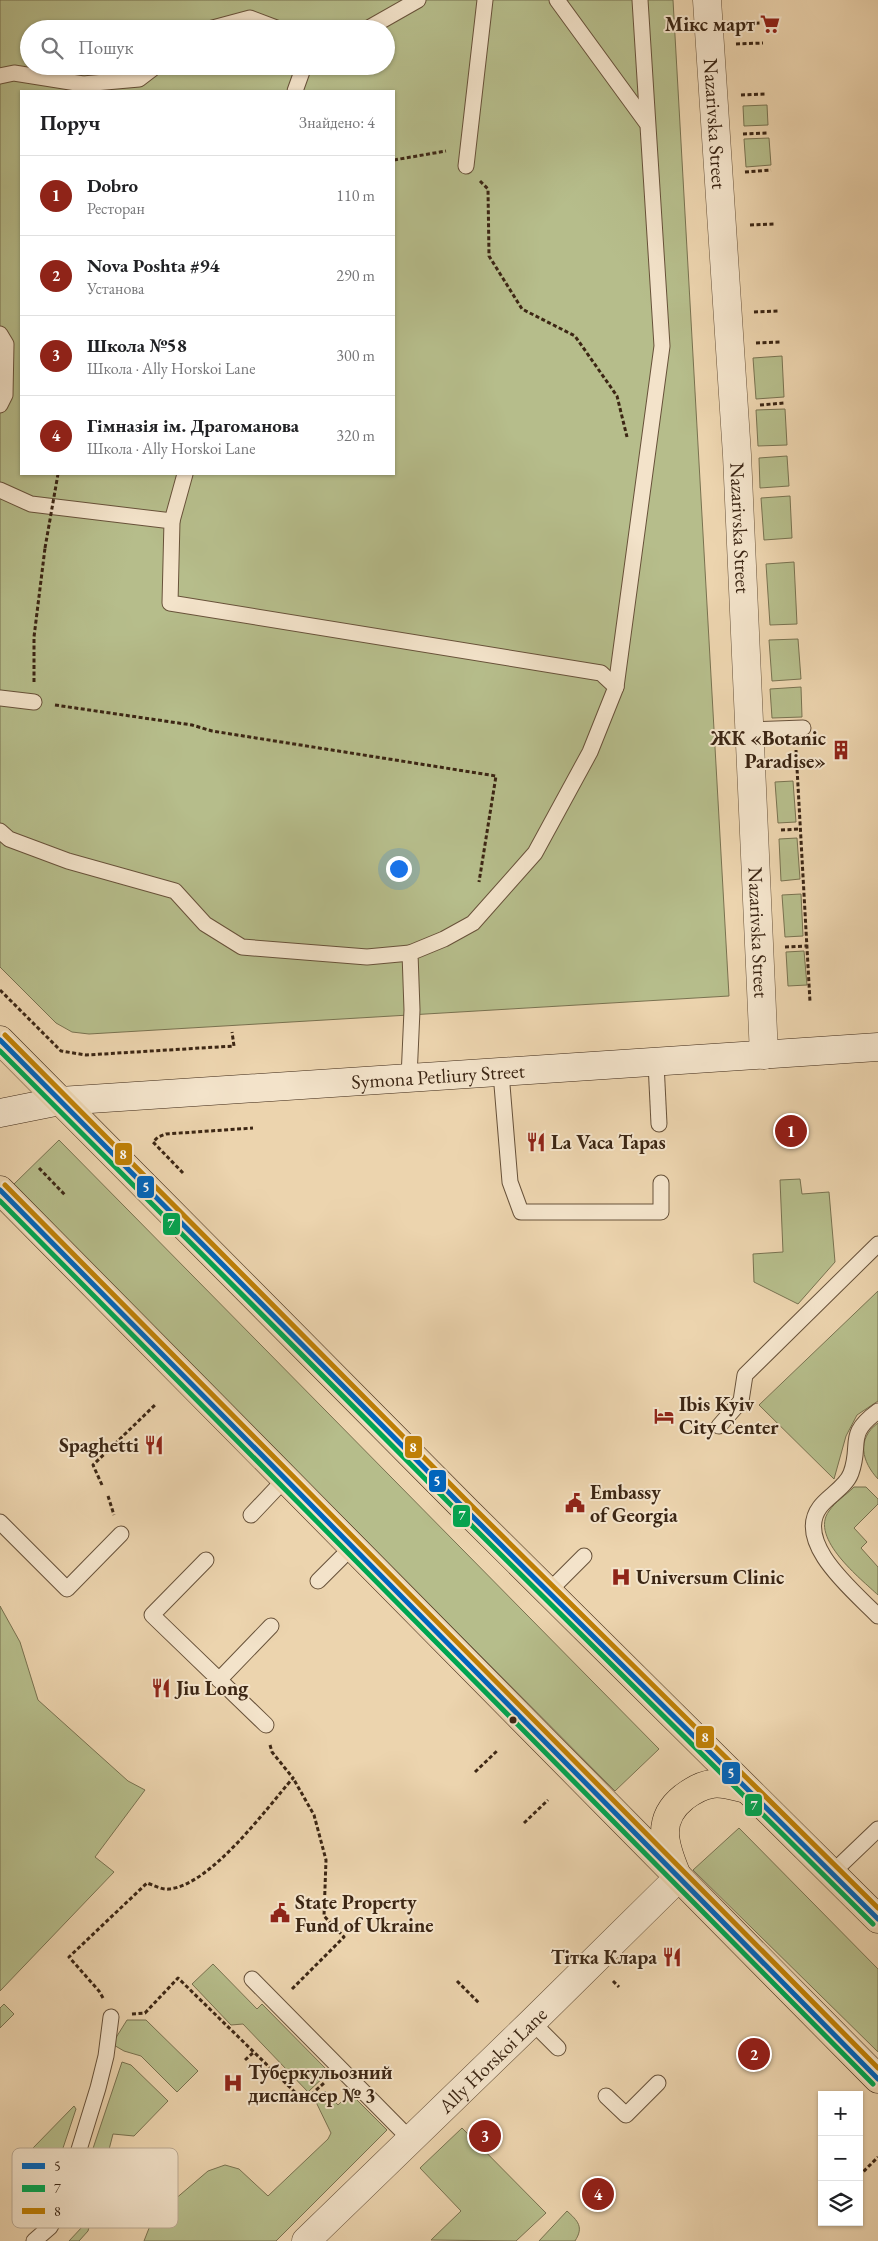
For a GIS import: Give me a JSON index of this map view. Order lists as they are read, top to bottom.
{
  "streets": {
    "street": ["Nazarivska Street", "Symona Petliury Street", "Ally Horskoi Lane"]
  },
  "crossings": [
    ["Nazarivska Street", "Symona Petliury Street"]
  ],
  "places": {
    "supermarket": ["Мікс март"],
    "building": ["ЖК «Botanic Paradise»"],
    "restaurant": [
      "La Vaca Tapas",
      "Spaghetti",
      "Jiu Long",
      "Тітка Клара"
    ],
    "hotel": ["Ibis Kyiv City Center"],
    "public building": ["Embassy of Georgia", "State Property Fund of Ukraine"],
    "hospital": ["Universum Clinic", "Туберкульозний диспансер № 3"]
  },
  "lines": ["transit line 8", "transit line 5", "transit line 7"],
  "legend": ["5", "7", "8"],
  "page": {
    "search": "Пошук",
    "heading": ["Поруч", "Знайдено: 4"],
    "list": [
      {
        "mark": "1",
        "name": "Dobro",
        "note": "Ресторан",
        "value": "110 m"
      },
      {
        "mark": "2",
        "name": "Nova Poshta #94",
        "note": "Установа",
        "value": "290 m"
      },
      {
        "mark": "3",
        "name": "Школа №58",
        "note": "Школа · Ally Horskoi Lane",
        "value": "300 m"
      },
      {
        "mark": "4",
        "name": "Гімназія ім. Драгоманова",
        "note": "Школа · Ally Horskoi Lane",
        "value": "320 m"
      }
    ],
    "pins": [
      "1",
      "2",
      "3",
      "4"
    ],
    "map_buttons": ["+", "−"]
  }
}
